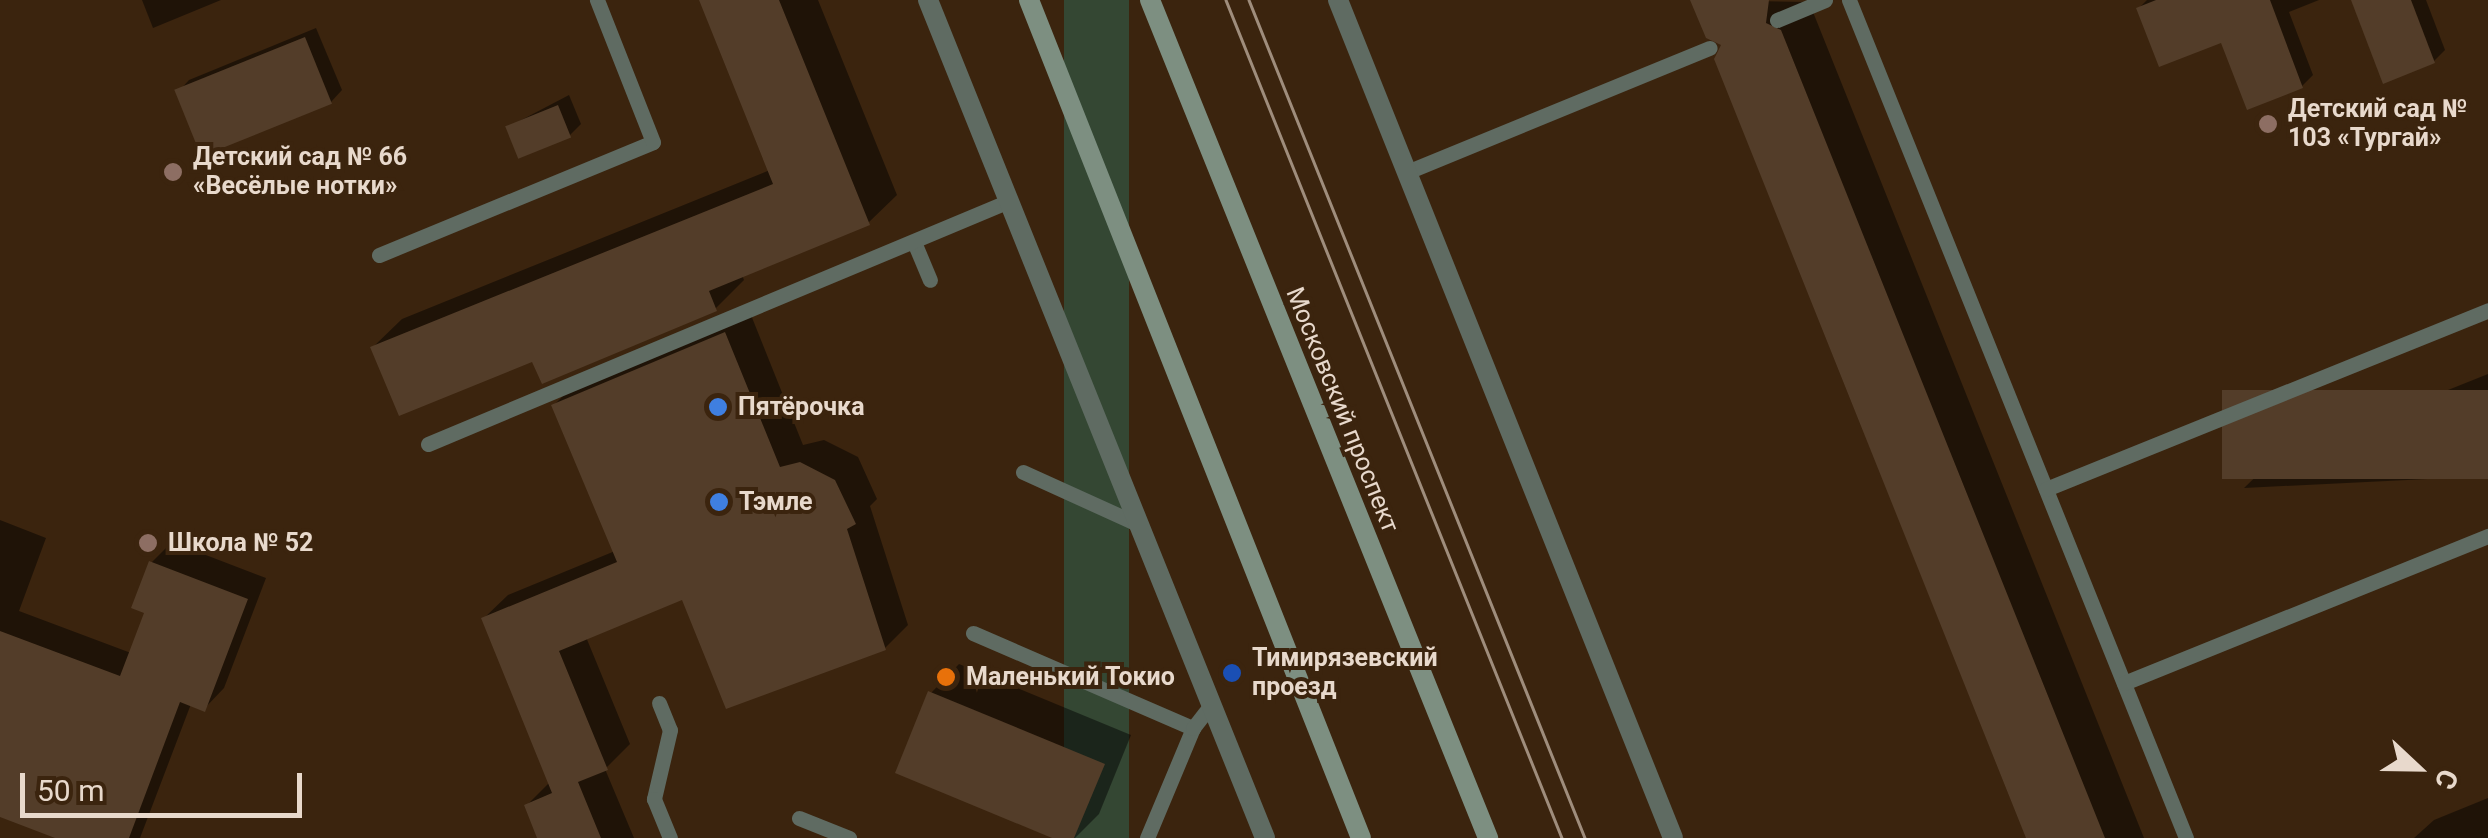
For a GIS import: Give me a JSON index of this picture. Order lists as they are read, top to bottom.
{
  "streets": {
    "main road": ["Московский проспект"]
  },
  "places": [
    "Детский сад № 103 «Тургай»",
    "Детский сад № 66 «Весёлые нотки»",
    "Пятёрочка",
    "Тэмле",
    "Школа № 52",
    "Тимирязевский проезд",
    "Маленький Токио"
  ],
  "scale_bar": "50 m",
  "north": "right"
}
